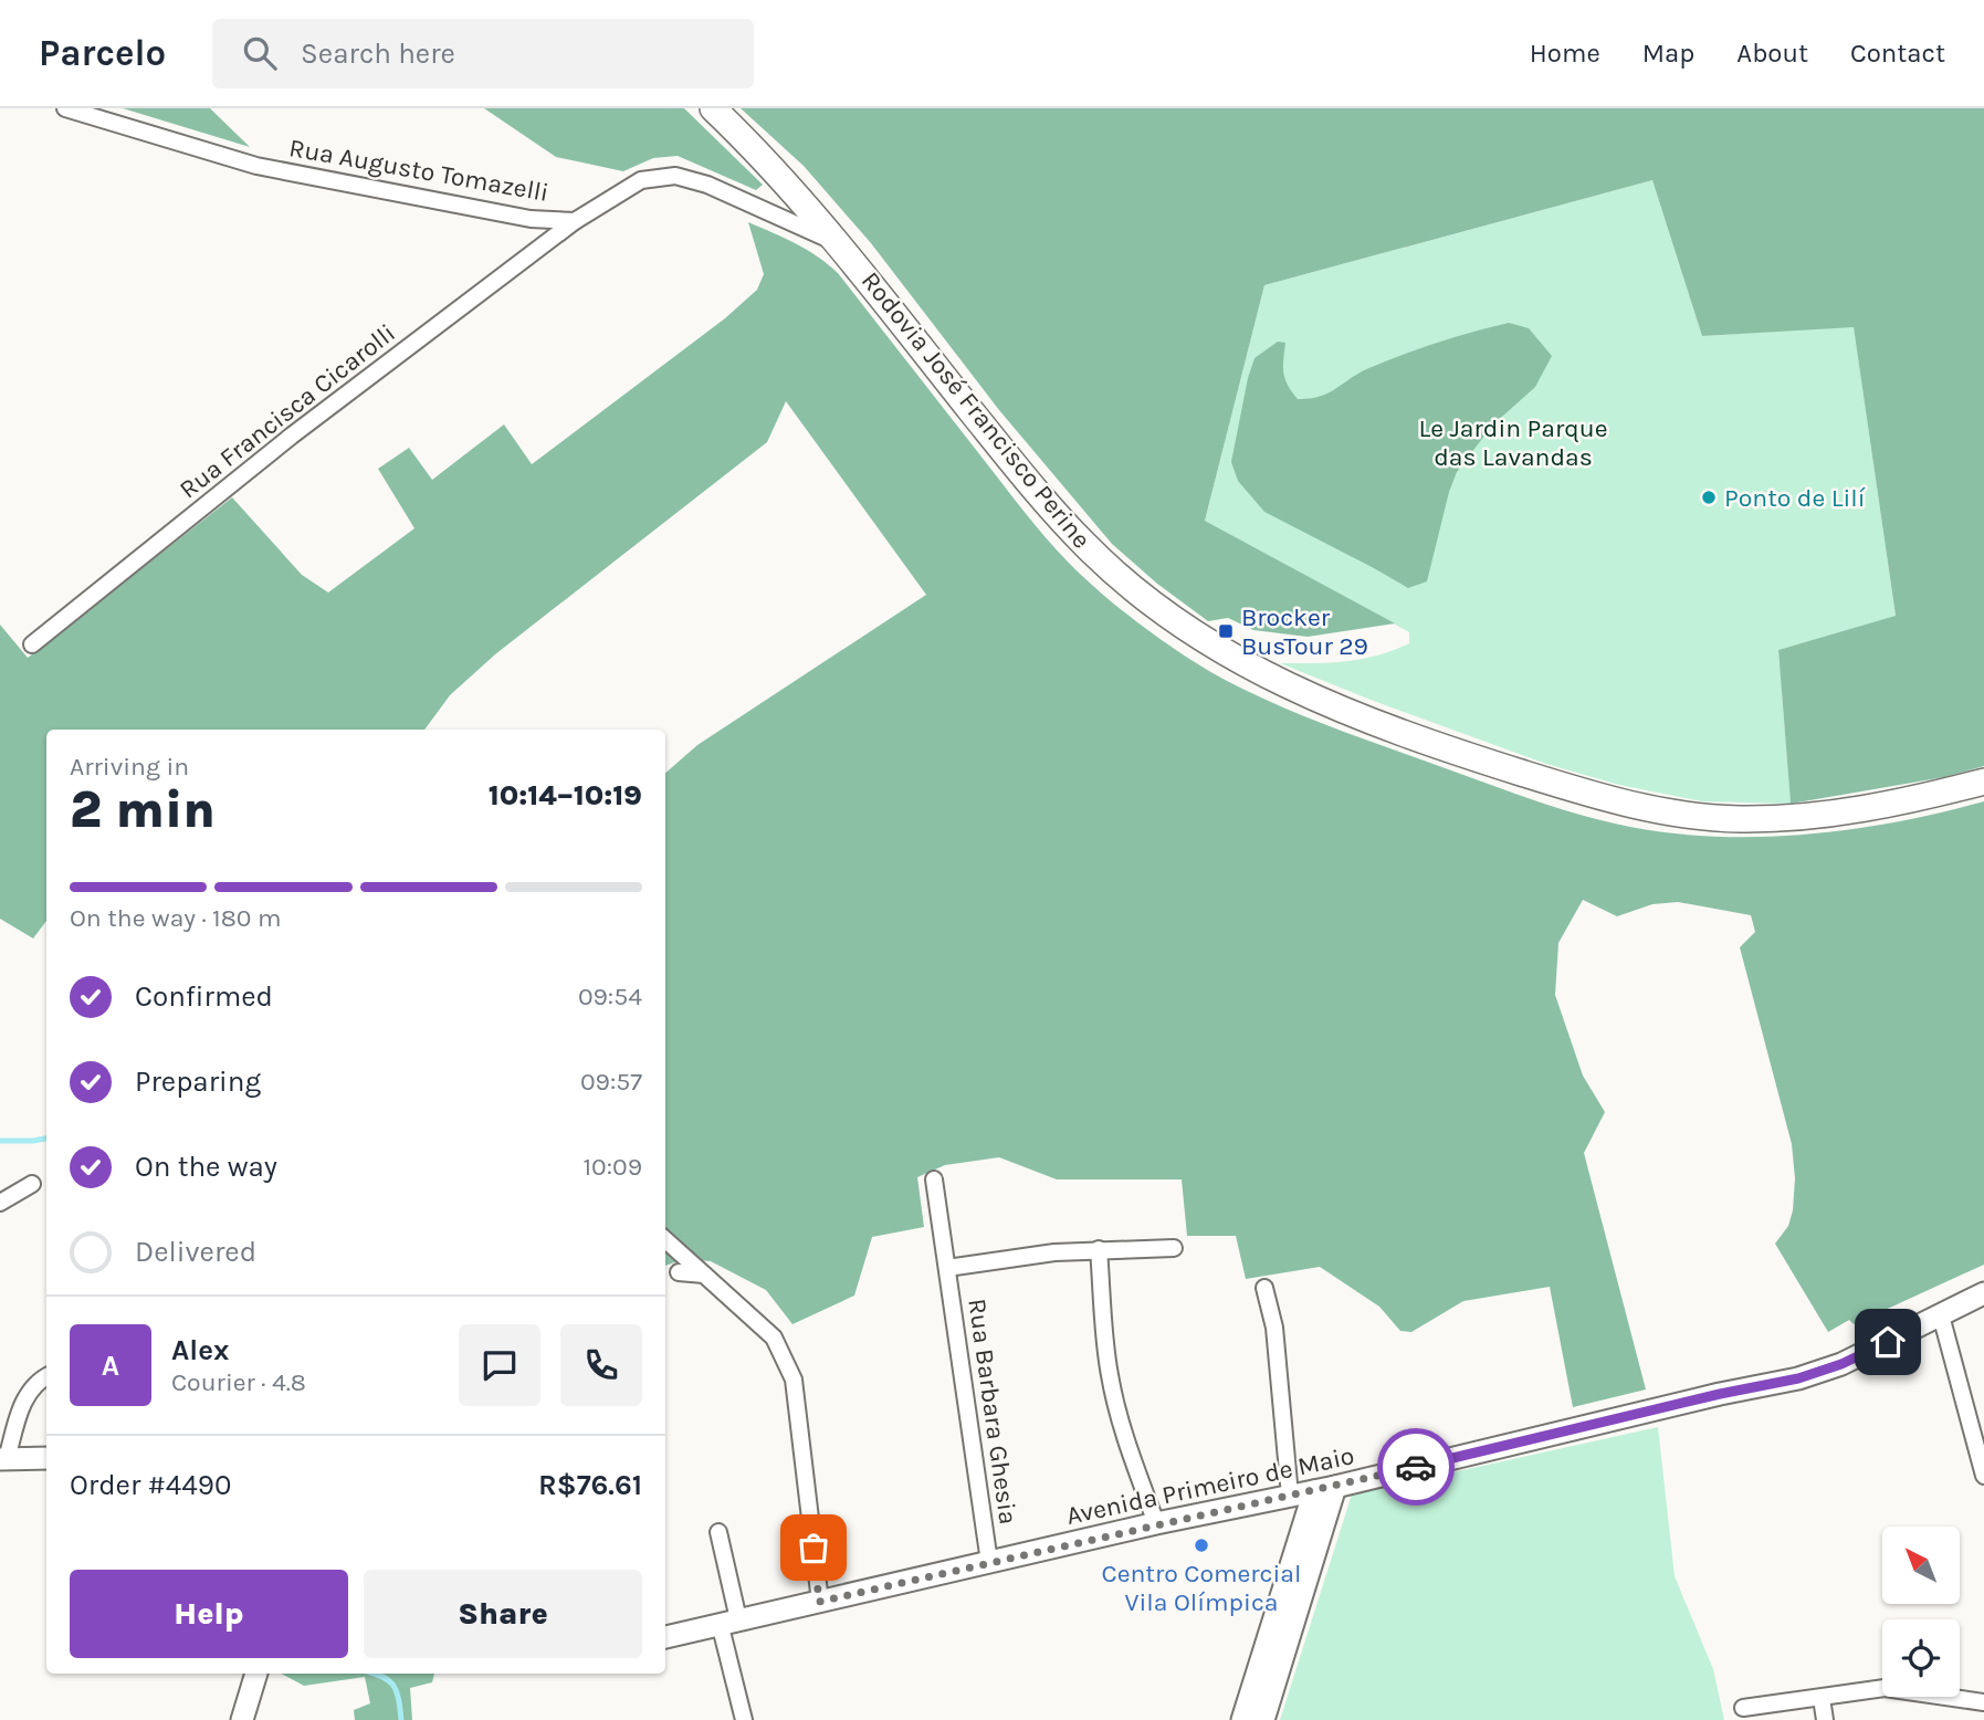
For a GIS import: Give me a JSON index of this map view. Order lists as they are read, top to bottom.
{
  "streets": {
    "main road": ["Rodovia José Francisco Perine", "Avenida Primeiro de Maio"],
    "street": ["Rua Augusto Tomazelli", "Rua Francisca Cicarolli", "Rua Barbara Ghesia"]
  },
  "crossings": [
    ["Rua Augusto Tomazelli", "Rodovia José Francisco Perine"],
    ["Rua Augusto Tomazelli", "Rua Francisca Cicarolli"],
    ["Rua Barbara Ghesia", "Avenida Primeiro de Maio"]
  ],
  "parks": ["Le Jardin Parque das Lavandas"],
  "places": {
    "other": ["Ponto de Lilí", "Centro Comercial Vila Olímpica"],
    "transit": ["Brocker BusTour 29"]
  },
  "north": "top left",
  "page": {
    "header": "Parcelo",
    "search": "Search here",
    "nav": [
      "Home",
      "Map",
      "About",
      "Contact"
    ],
    "heading": ["2 min", "Arriving in", "10:14–10:19"],
    "panel": [
      "Alex",
      "Courier · 4.8",
      "Order #4490",
      "R$76.61"
    ],
    "bar": "On the way · 180 m",
    "list": [
      ["Confirmed", "09:54"],
      ["Preparing", "09:57"],
      ["On the way", "10:09"],
      "Delivered"
    ],
    "round": "A",
    "buttons": ["Help", "Share"]
  }
}
